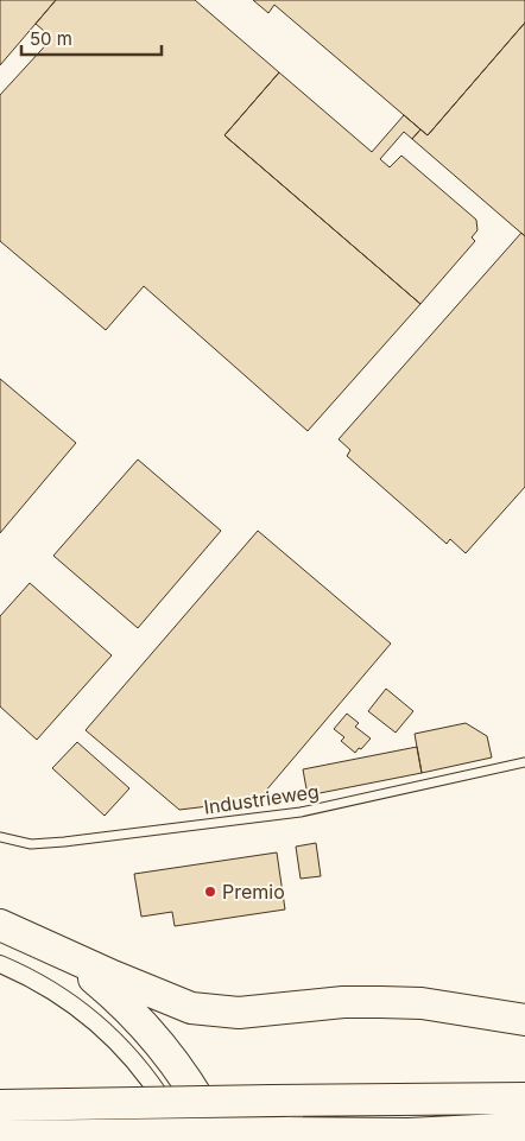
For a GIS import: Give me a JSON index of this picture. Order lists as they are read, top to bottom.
{
  "streets": {
    "lane": ["Industrieweg"]
  },
  "places": ["Premio"],
  "scale_bar": "50 m"
}
